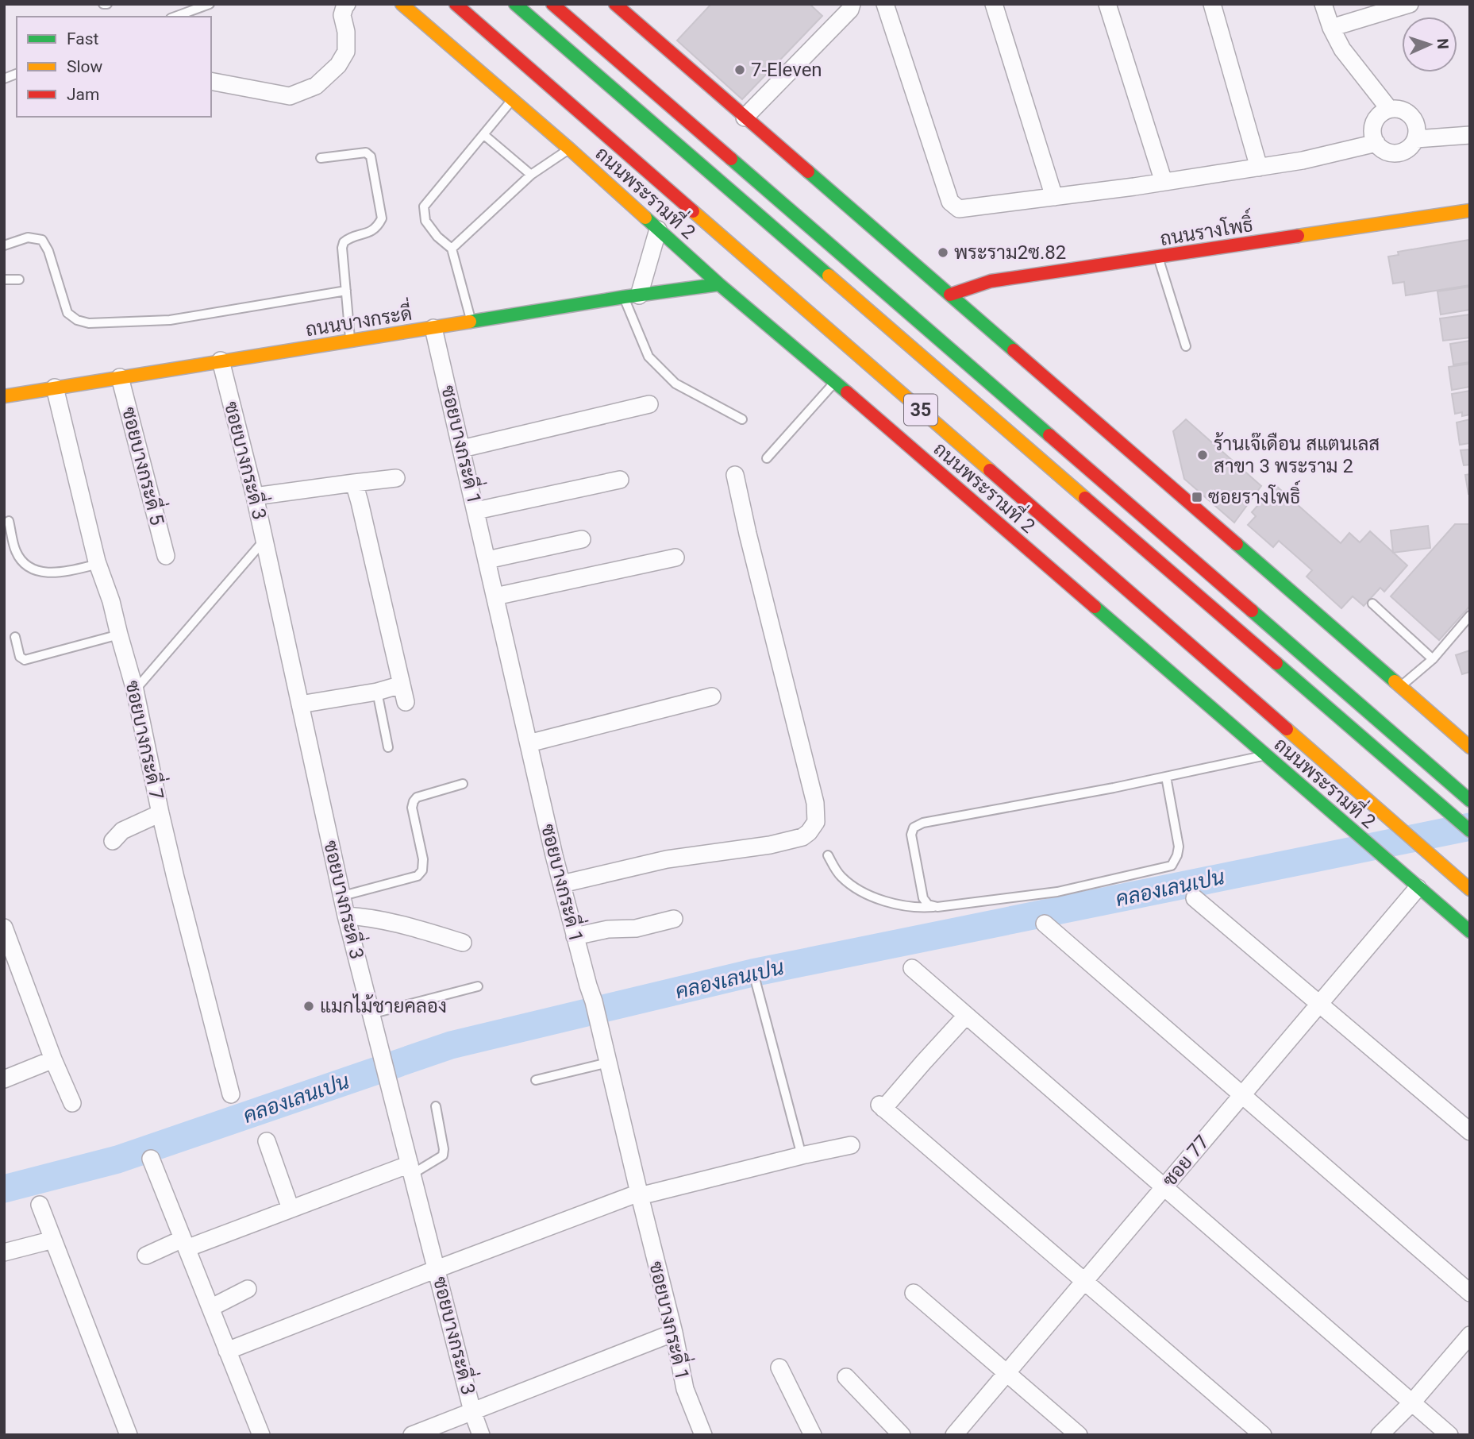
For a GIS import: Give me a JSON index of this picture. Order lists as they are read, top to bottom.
{
  "streets": {
    "main road": [
      "ถนนพระรามที่ 2",
      "ถนนรางโพธิ์",
      "ถนนบางกระดี่",
      "35"
    ],
    "street": [
      "ซอยบางกระดี่ 1",
      "ซอยบางกระดี่ 3",
      "ซอยบางกระดี่ 5",
      "ซอยบางกระดี่ 7",
      "ซอย 77"
    ]
  },
  "crossings": [
    ["ถนนพระรามที่ 2", "ถนนบางกระดี่"],
    ["ถนนพระรามที่ 2", "ซอย 77"],
    ["ถนนบางกระดี่", "ซอยบางกระดี่ 1"],
    ["ถนนบางกระดี่", "ซอยบางกระดี่ 3"],
    ["ถนนบางกระดี่", "ซอยบางกระดี่ 5"],
    ["ถนนบางกระดี่", "ซอยบางกระดี่ 7"]
  ],
  "water": ["คลองเลนเปน"],
  "places": {
    "other": [
      "7-Eleven",
      "พระราม2ซ.82",
      "ร้านเจ๊เดือน สแตนเลส สาขา 3 พระราม 2",
      "แมกไม้ชายคลอง"
    ],
    "transit": ["ซอยรางโพธิ์"]
  },
  "legend": ["Fast", "Slow", "Jam"],
  "north": "right"
}
